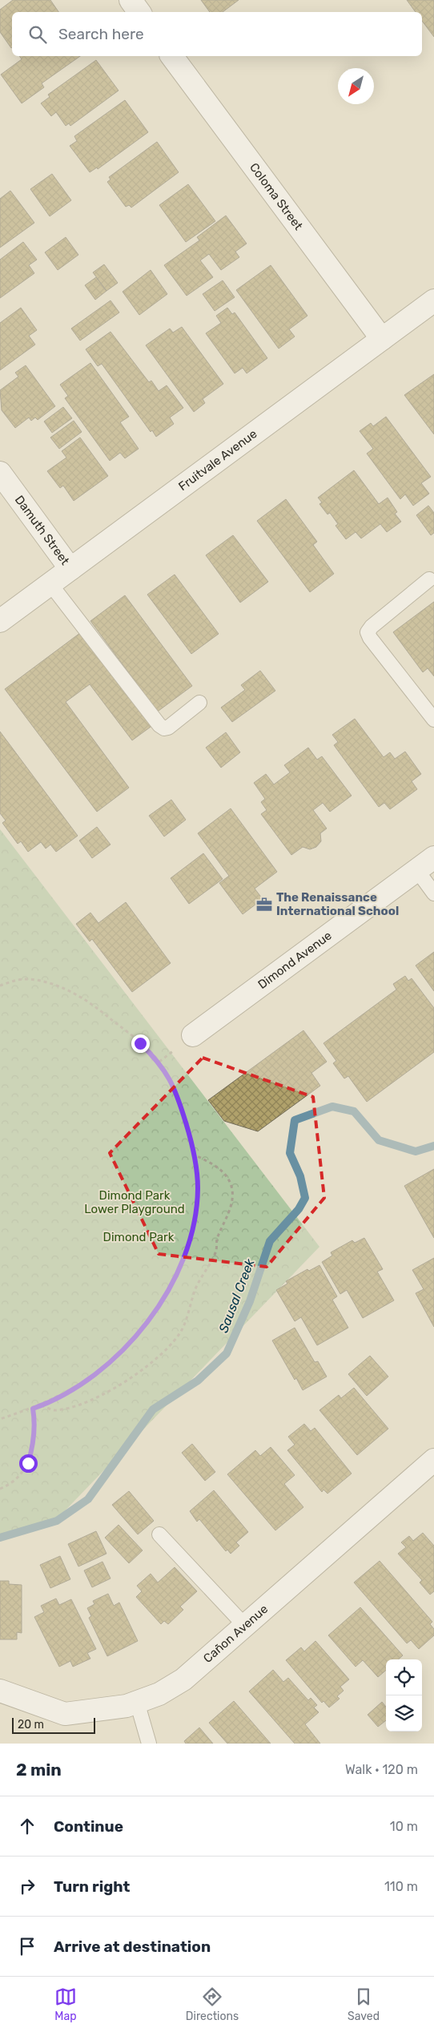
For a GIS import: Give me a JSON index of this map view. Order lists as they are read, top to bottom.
{
  "streets": {
    "street": [
      "Coloma Street",
      "Fruitvale Avenue",
      "Damuth Street",
      "Dimond Avenue",
      "Cañon Avenue"
    ]
  },
  "crossings": [
    ["Coloma Street", "Fruitvale Avenue"],
    ["Fruitvale Avenue", "Damuth Street"]
  ],
  "water": ["Sausal Creek"],
  "parks": ["Dimond Park Lower Playground", "Dimond Park"],
  "places": {
    "office": ["The Renaissance International School"]
  },
  "scale_bar": "20 m",
  "north": "bottom left",
  "page": {
    "search": "Search here",
    "scale": "20 m",
    "heading": ["2 min", "Walk · 120 m"],
    "list": [
      ["Continue", "10 m"],
      ["Turn right", "110 m"],
      "Arrive at destination"
    ],
    "nav": ["Map", "Directions", "Saved"]
  }
}
